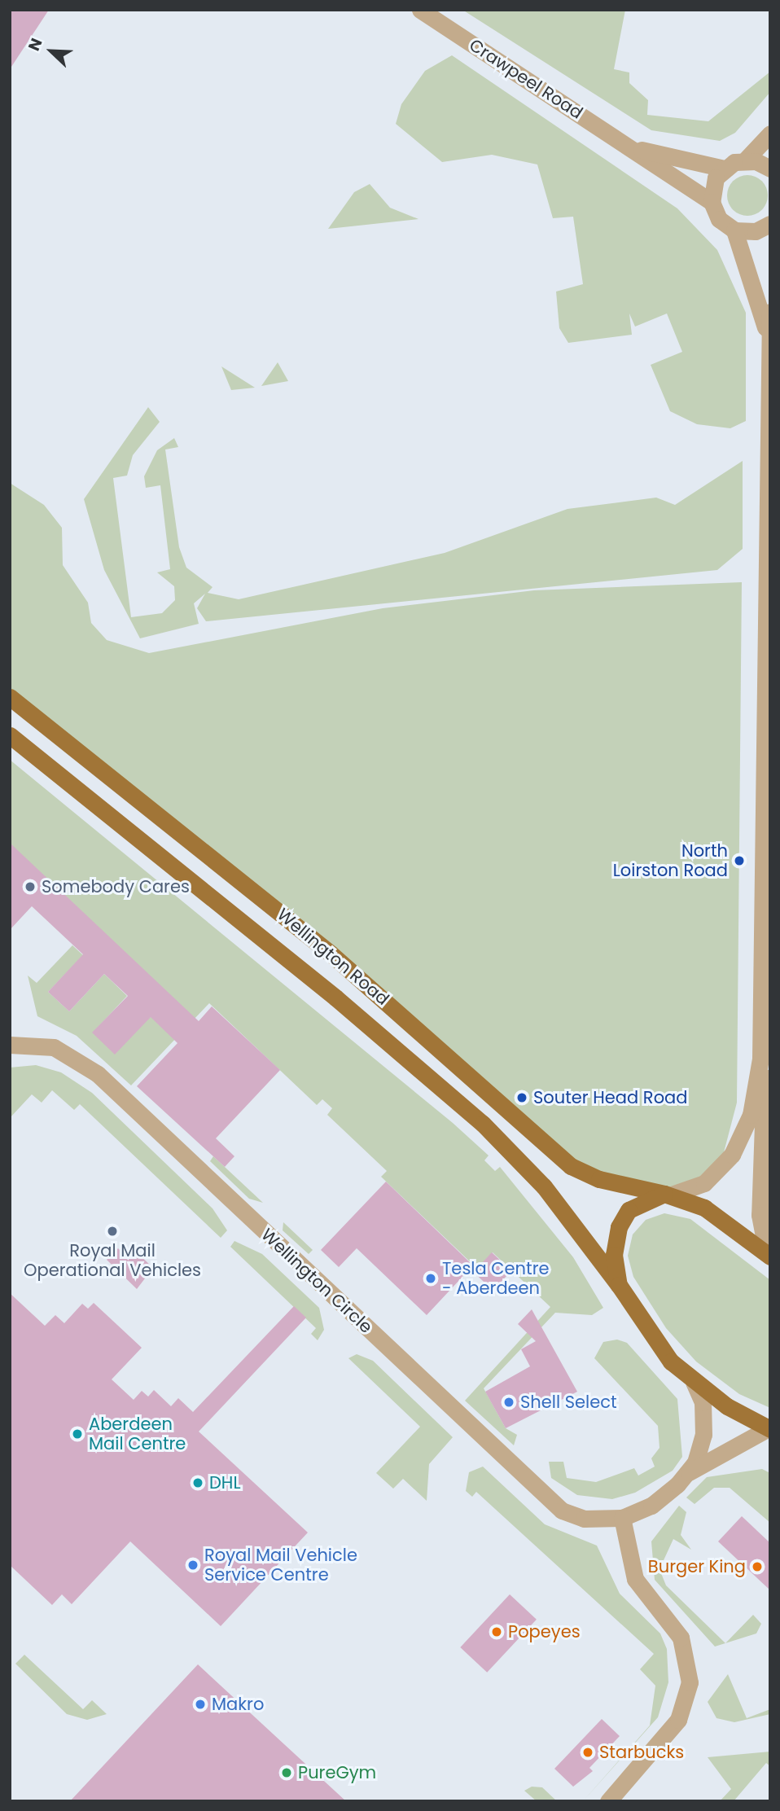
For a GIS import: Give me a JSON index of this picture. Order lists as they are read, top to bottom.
{
  "streets": {
    "main road": ["Wellington Road"],
    "street": ["Crawpeel Road", "Wellington Circle"]
  },
  "crossings": [
    ["Wellington Road", "Wellington Circle"]
  ],
  "places": [
    "North Loirston Road",
    "Somebody Cares",
    "Souter Head Road",
    "Royal Mail Operational Vehicles",
    "Tesla Centre - Aberdeen",
    "Shell Select",
    "Aberdeen Mail Centre",
    "DHL",
    "Royal Mail Vehicle Service Centre",
    "Burger King",
    "Popeyes",
    "Makro",
    "Starbucks",
    "PureGym"
  ],
  "north": "top left"
}
